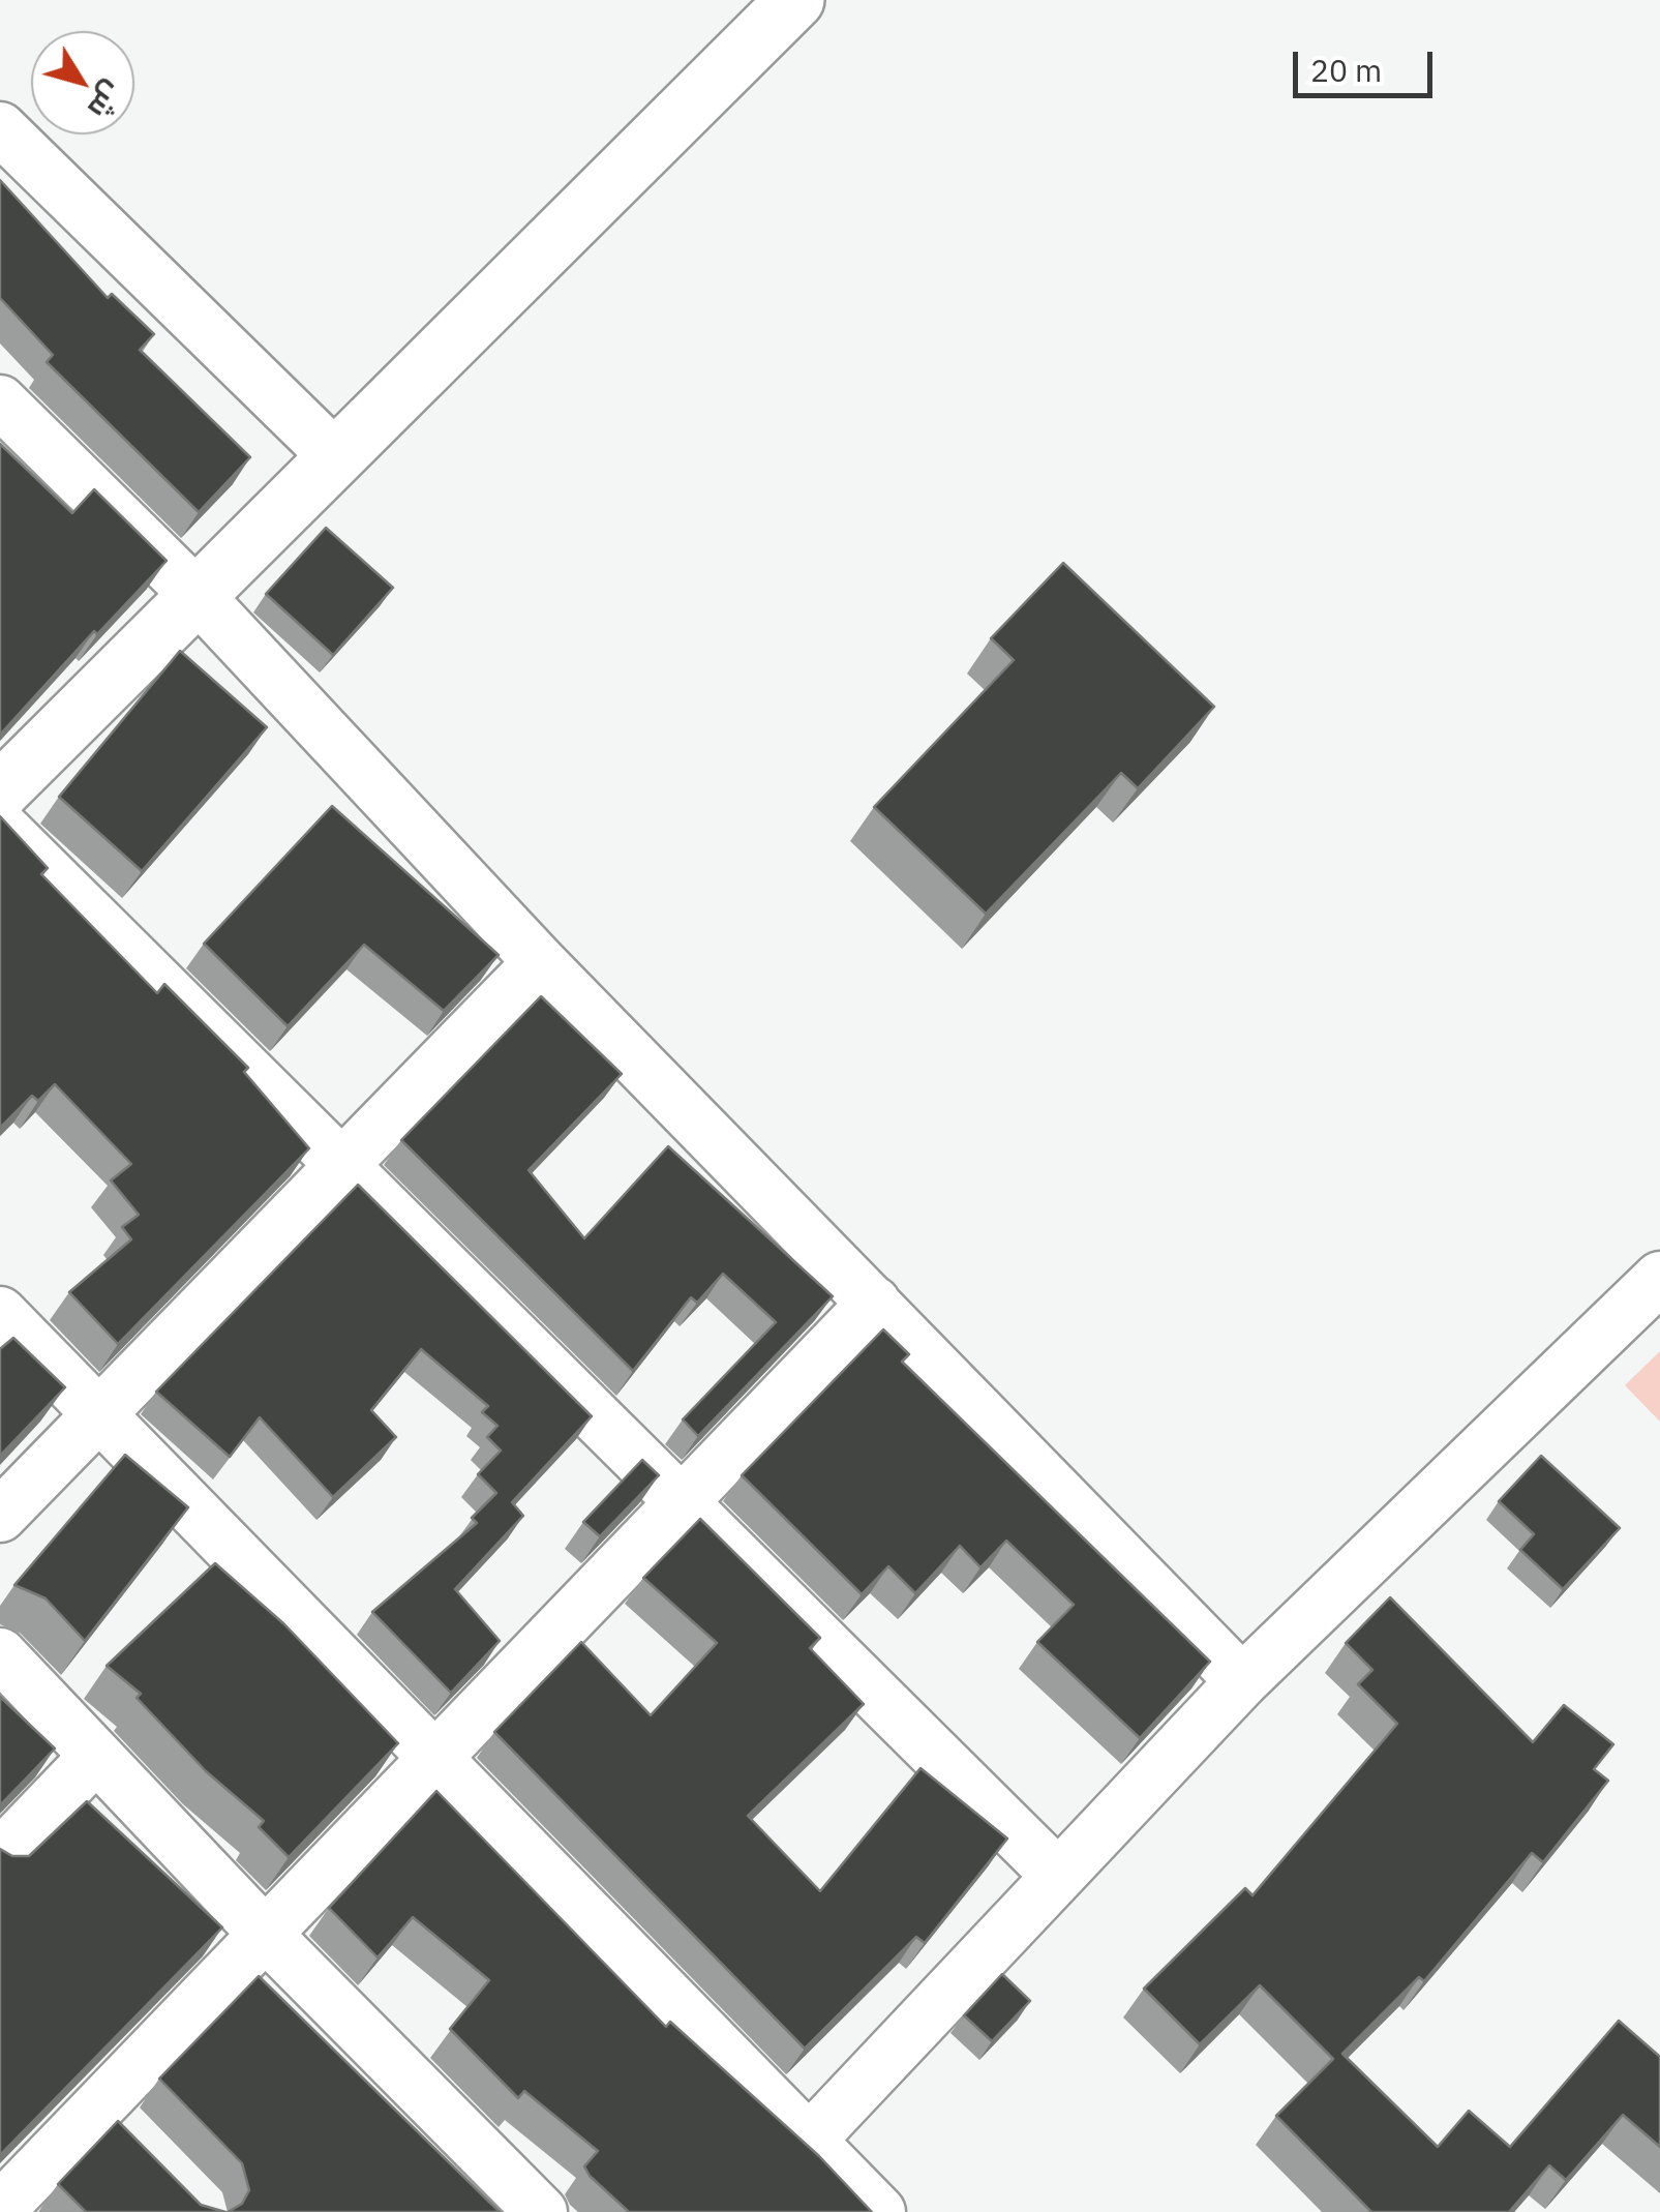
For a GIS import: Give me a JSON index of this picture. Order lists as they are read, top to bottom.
{
  "scale_bar": "20 m",
  "north": "bottom right"
}
